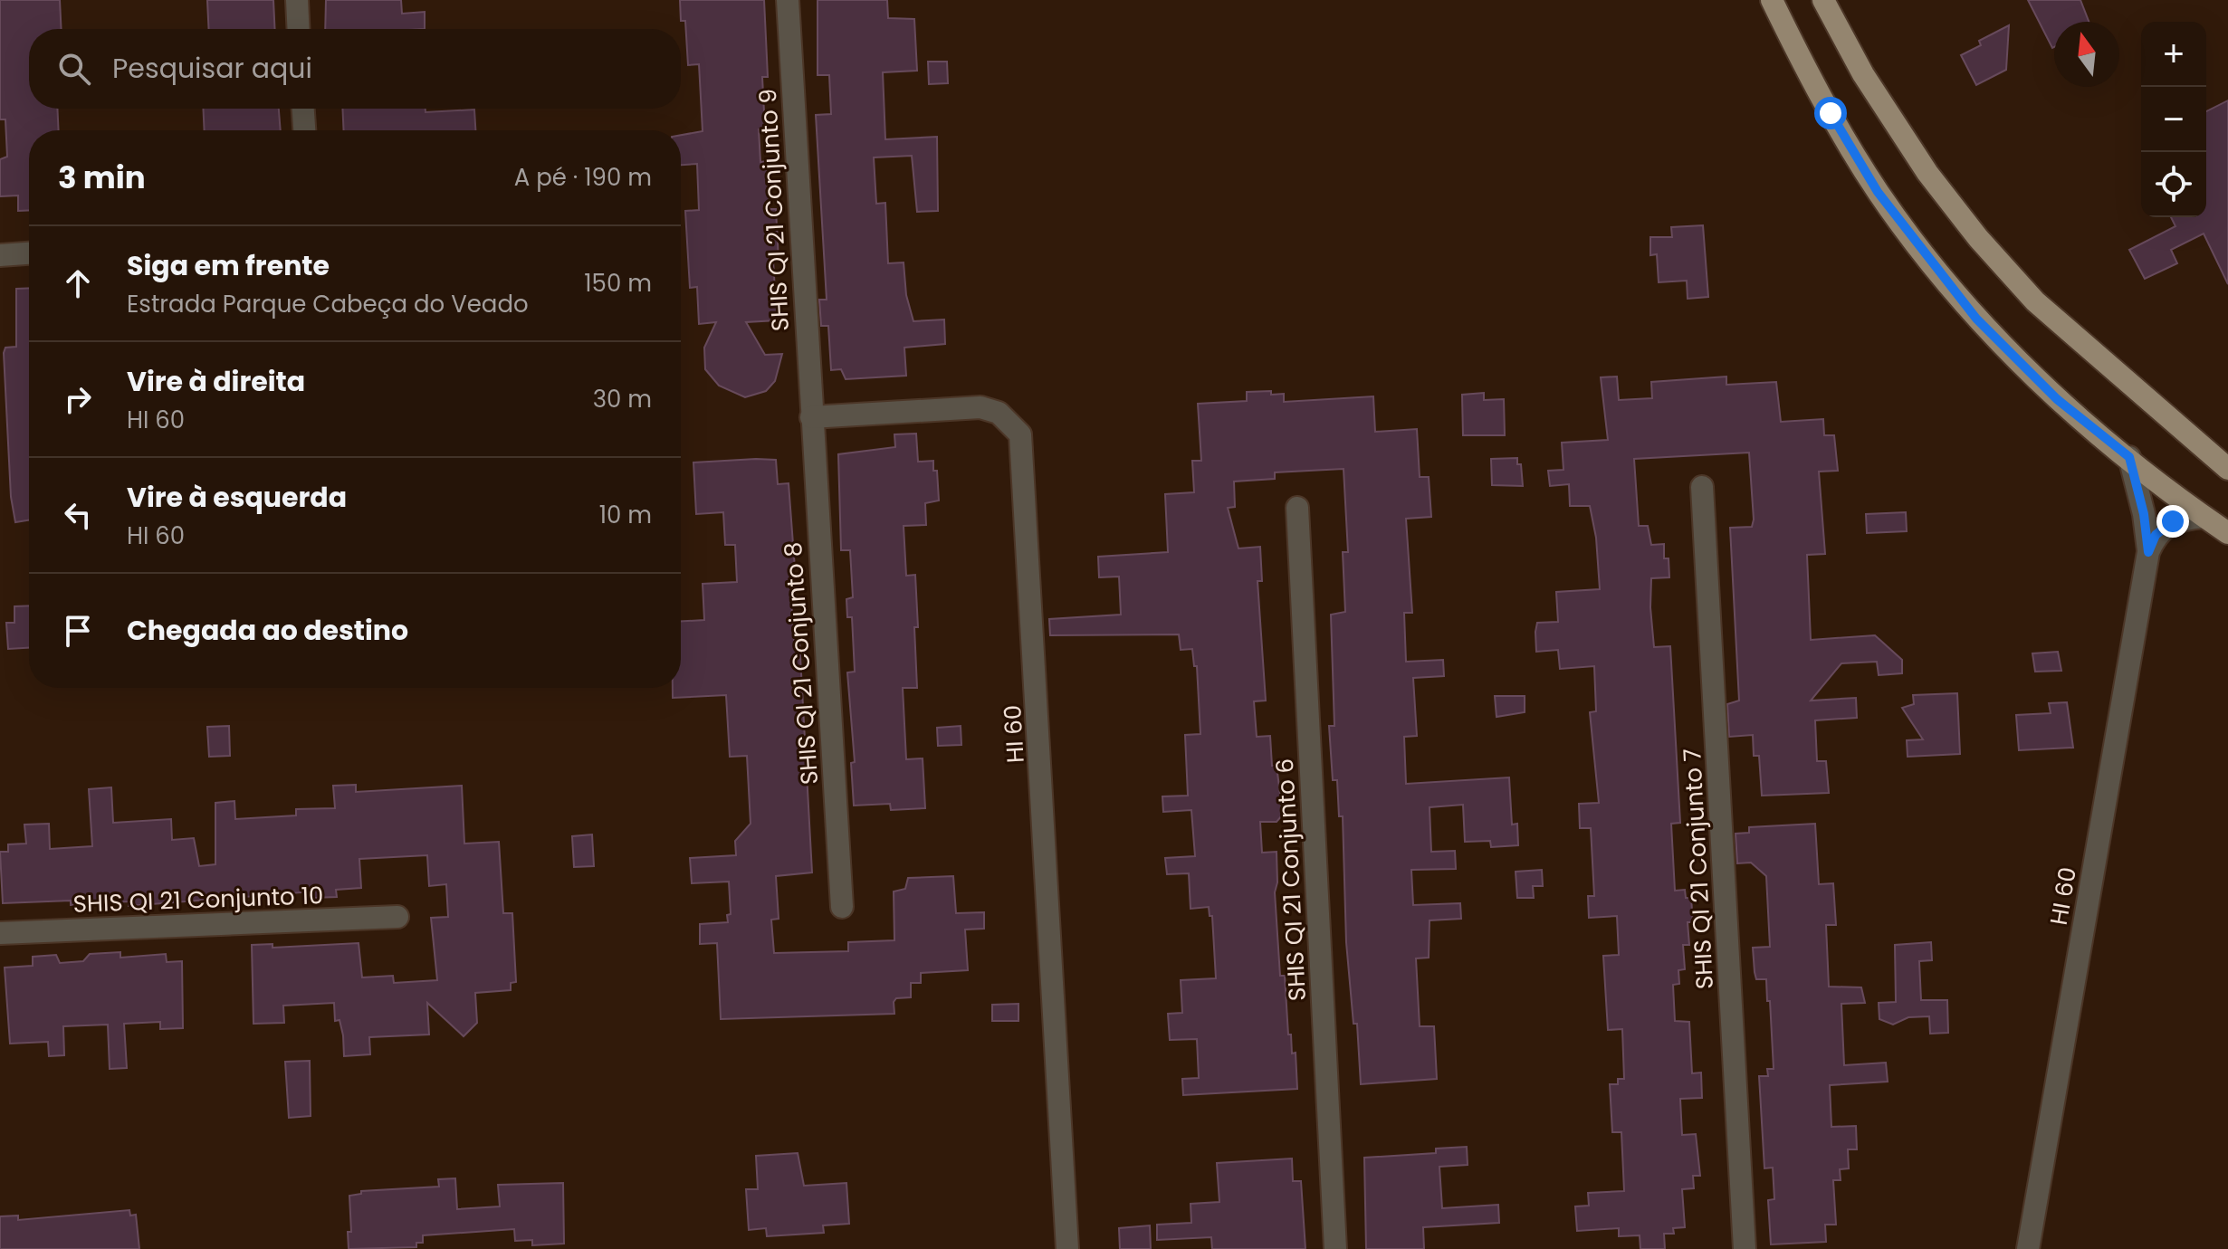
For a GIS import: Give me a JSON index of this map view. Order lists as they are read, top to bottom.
{
  "streets": {
    "street": [
      "SHIS QI 21 Conjunto 9",
      "SHIS QI 21 Conjunto 8",
      "HI 60",
      "SHIS QI 21 Conjunto 7",
      "SHIS QI 21 Conjunto 6",
      "SHIS QI 21 Conjunto 10"
    ]
  },
  "crossings": [
    ["SHIS QI 21 Conjunto 9", "SHIS QI 21 Conjunto 8"],
    ["SHIS QI 21 Conjunto 9", "HI 60"],
    ["SHIS QI 21 Conjunto 8", "HI 60"]
  ],
  "north": "top",
  "page": {
    "map_buttons": ["+", "−"],
    "search": "Pesquisar aqui",
    "heading": ["3 min", "A pé · 190 m"],
    "list": [
      ["Siga em frente", "Estrada Parque Cabeça do Veado", "150 m"],
      ["Vire à direita", "HI 60", "30 m"],
      ["Vire à esquerda", "HI 60", "10 m"],
      "Chegada ao destino"
    ]
  }
}
